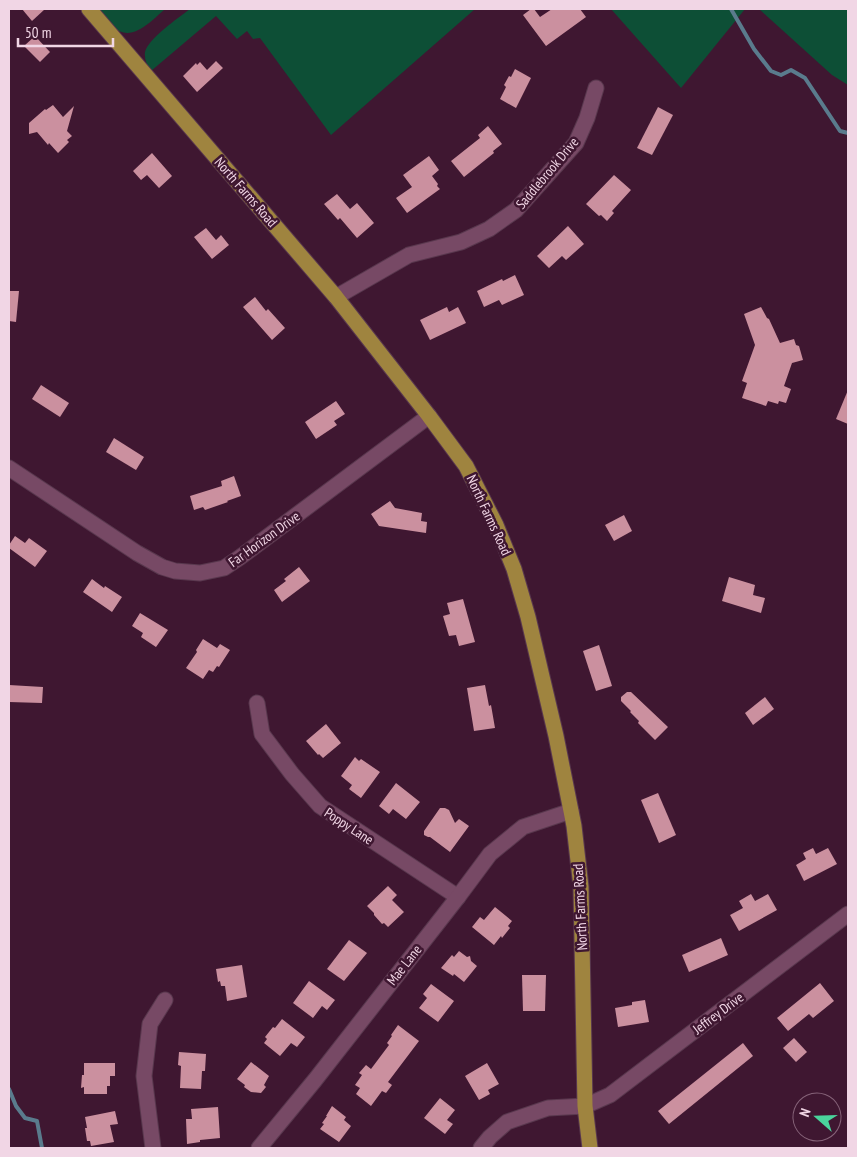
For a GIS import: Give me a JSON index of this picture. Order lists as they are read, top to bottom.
{
  "streets": {
    "main road": ["North Farms Road"],
    "street": [
      "Saddlebrook Drive",
      "Far Horizon Drive",
      "Poppy Lane",
      "Mae Lane",
      "Jeffrey Drive"
    ]
  },
  "crossings": [
    ["Saddlebrook Drive", "North Farms Road"],
    ["North Farms Road", "Far Horizon Drive"],
    ["North Farms Road", "Mae Lane"],
    ["North Farms Road", "Jeffrey Drive"],
    ["Poppy Lane", "Mae Lane"]
  ],
  "scale_bar": "50 m",
  "north": "left"
}
